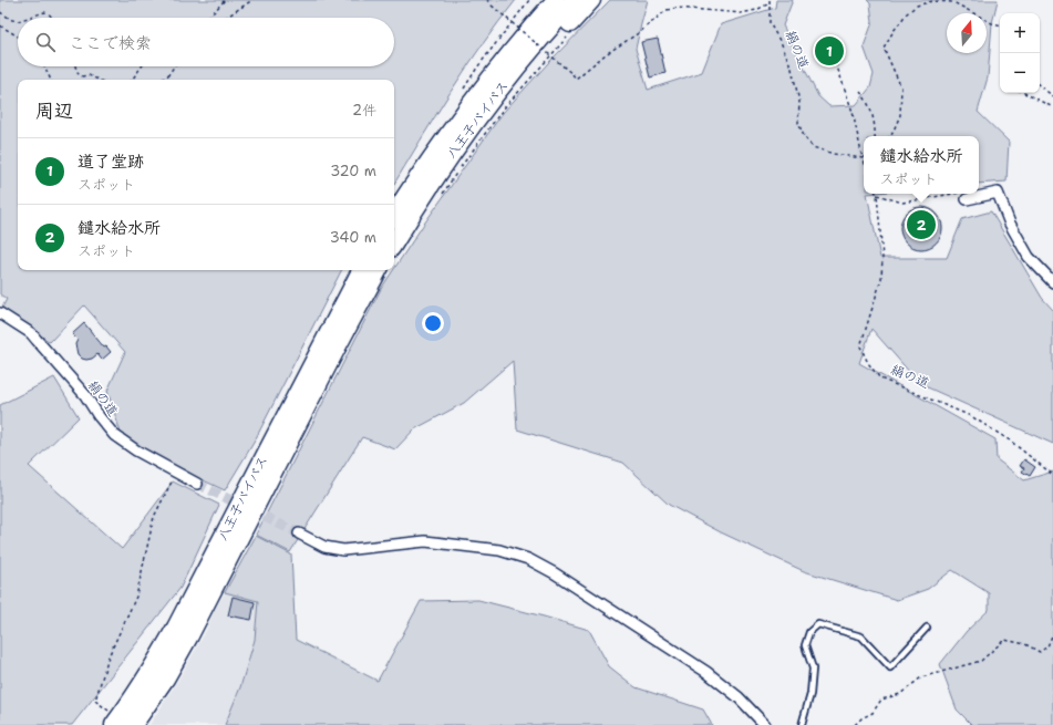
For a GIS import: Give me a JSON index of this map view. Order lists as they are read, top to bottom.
{
  "streets": {
    "highway": ["八王子バイパス"],
    "street": ["絹の道"]
  },
  "north": "top",
  "page": {
    "map_buttons": ["+", "−"],
    "search": "ここで検索",
    "pins": ["1", "2"],
    "heading": ["周辺", "2件"],
    "popup": ["鑓水給水所", "スポット"],
    "list": [
      {
        "mark": "1",
        "name": "道了堂跡",
        "note": "スポット",
        "value": "320 m"
      },
      {
        "mark": "2",
        "name": "鑓水給水所",
        "note": "スポット",
        "value": "340 m"
      }
    ]
  }
}
